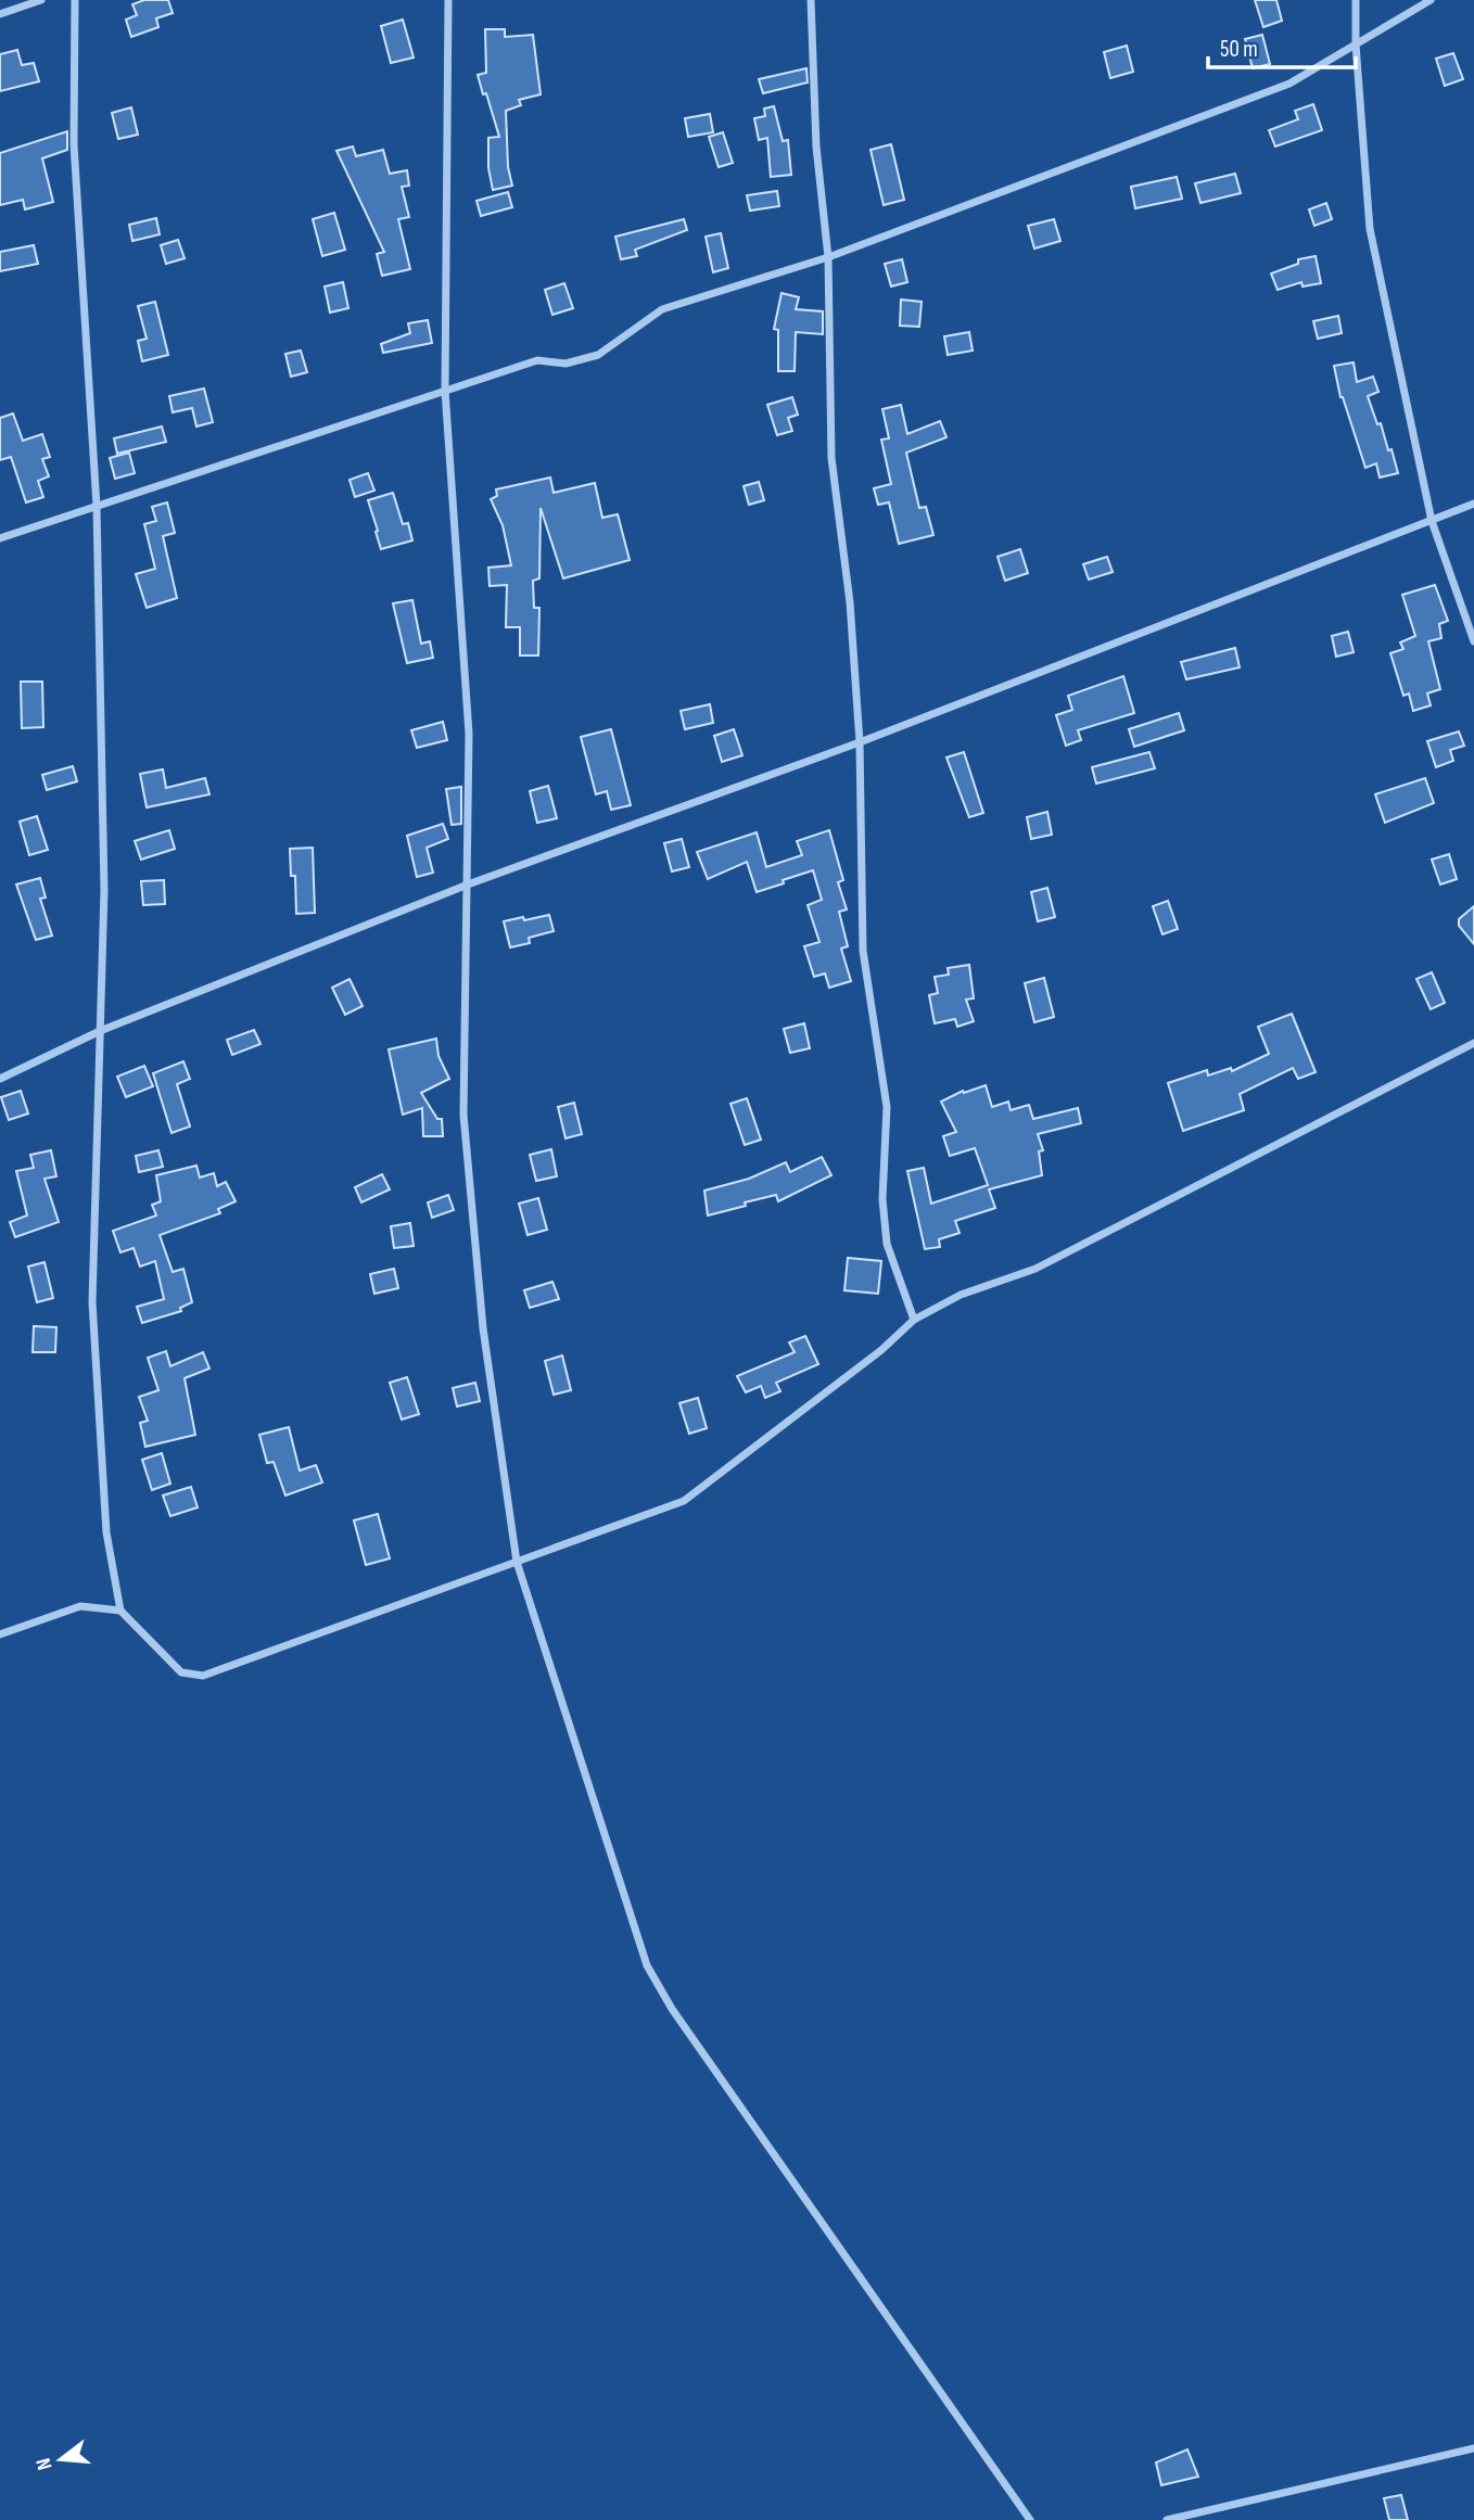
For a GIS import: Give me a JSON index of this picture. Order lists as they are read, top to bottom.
{
  "scale_bar": "50 m",
  "north": "left"
}
